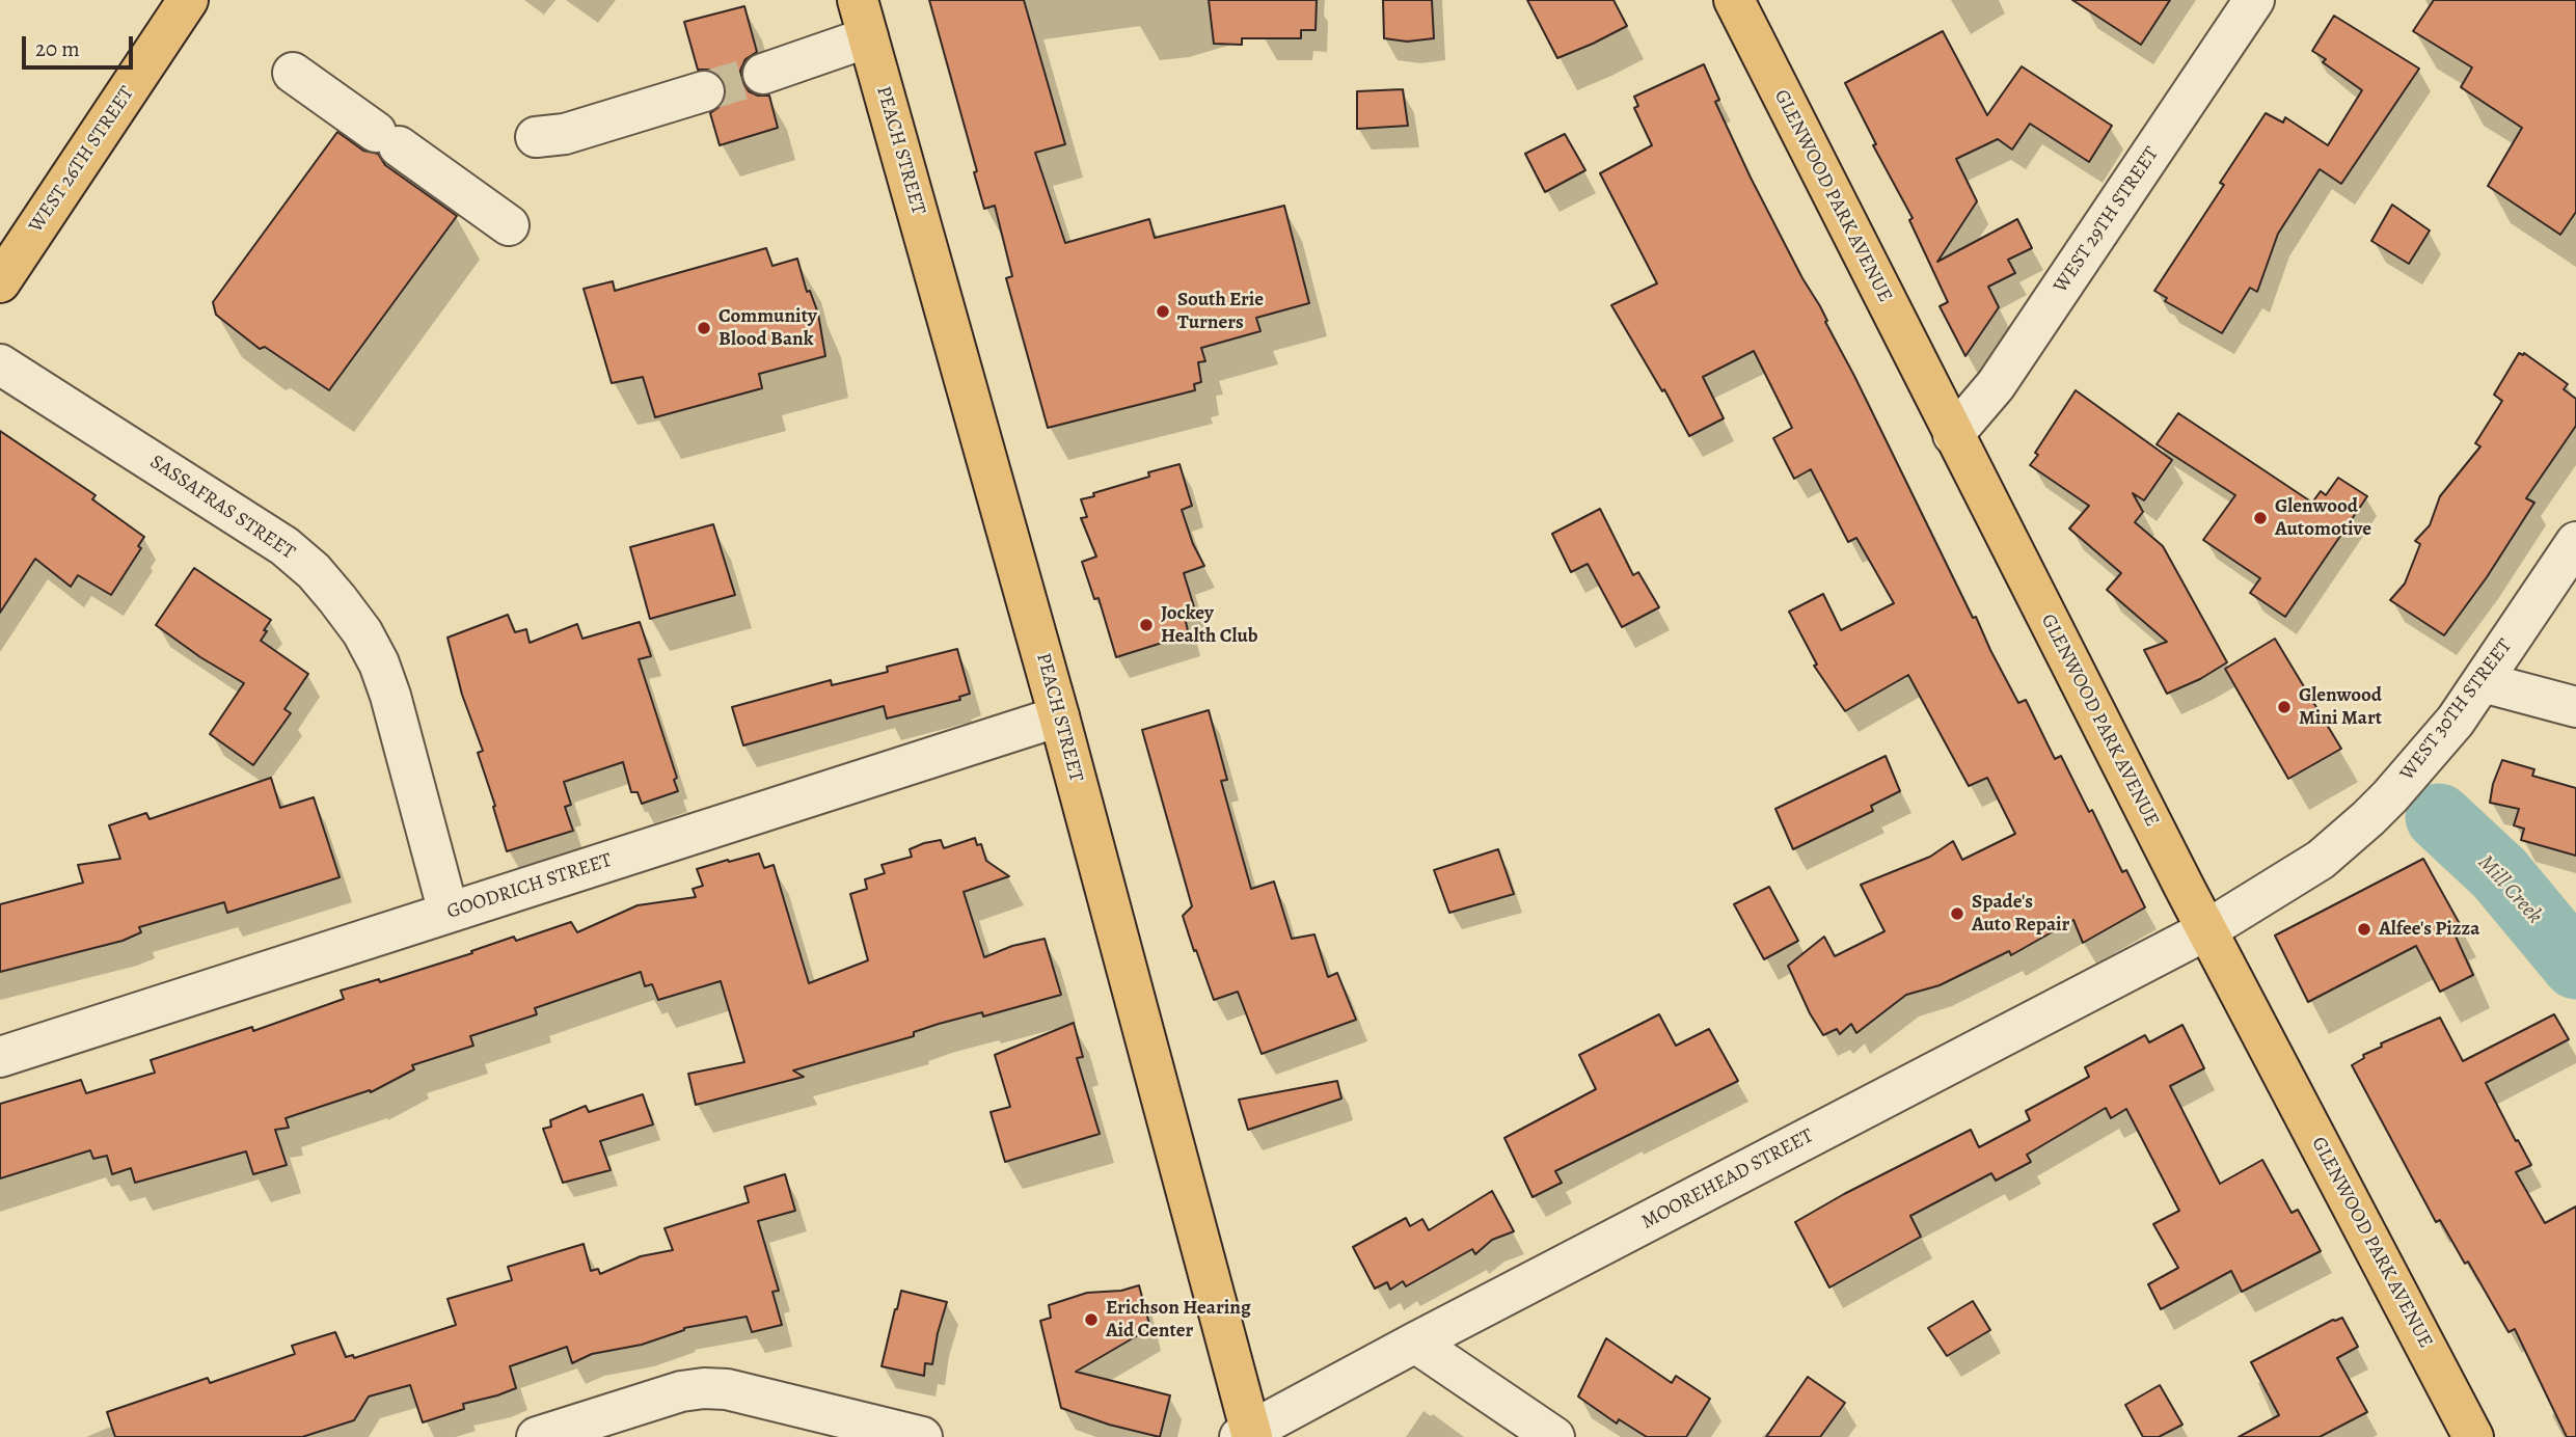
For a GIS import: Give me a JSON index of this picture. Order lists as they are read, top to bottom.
{
  "streets": {
    "main road": ["PEACH STREET", "WEST 26TH STREET", "GLENWOOD PARK AVENUE"],
    "street": [
      "WEST 29TH STREET",
      "SASSAFRAS STREET",
      "WEST 30TH STREET",
      "GOODRICH STREET",
      "MOOREHEAD STREET"
    ]
  },
  "crossings": [
    ["PEACH STREET", "GOODRICH STREET"],
    ["PEACH STREET", "MOOREHEAD STREET"],
    ["GLENWOOD PARK AVENUE", "WEST 29TH STREET"],
    ["GLENWOOD PARK AVENUE", "WEST 30TH STREET"],
    ["GLENWOOD PARK AVENUE", "MOOREHEAD STREET"],
    ["SASSAFRAS STREET", "GOODRICH STREET"],
    ["WEST 30TH STREET", "MOOREHEAD STREET"]
  ],
  "water": ["Mill Creek"],
  "places": [
    "South Erie Turners",
    "Community Blood Bank",
    "Glenwood Automotive",
    "Jockey Health Club",
    "Glenwood Mini Mart",
    "Spade's Auto Repair",
    "Alfee's Pizza",
    "Erichson Hearing Aid Center"
  ],
  "scale_bar": "20 m"
}
